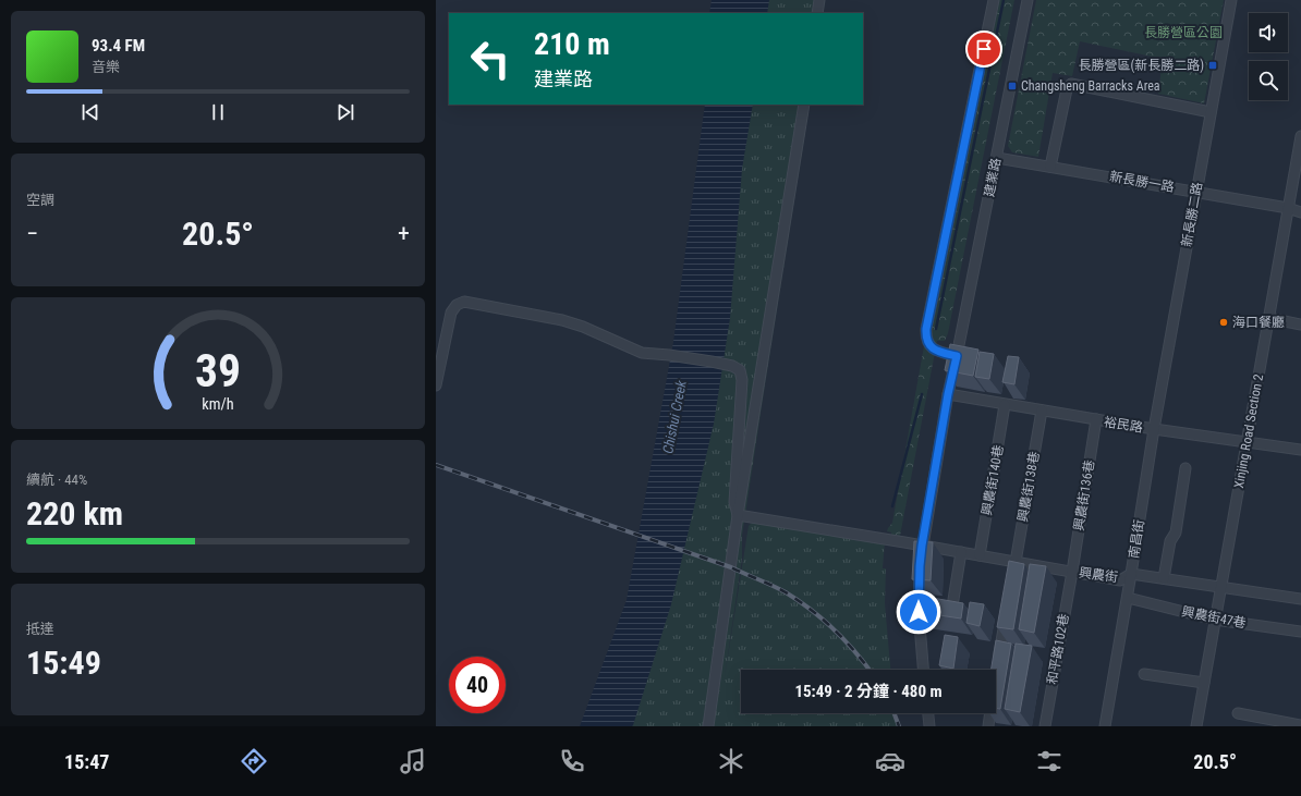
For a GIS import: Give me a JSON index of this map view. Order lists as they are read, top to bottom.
{
  "streets": {
    "street": [
      "建業路",
      "新長勝一路",
      "新長勝二路",
      "裕民路",
      "Xinjing Road Section 2",
      "興農街140巷",
      "興農街138巷",
      "興農街136巷",
      "南昌街",
      "興農街",
      "興農街47巷",
      "和平路102巷"
    ]
  },
  "crossings": [
    ["建業路", "新長勝一路"],
    ["建業路", "裕民路"],
    ["建業路", "興農街"],
    ["新長勝一路", "新長勝二路"],
    ["新長勝一路", "Xinjing Road Section 2"],
    ["新長勝二路", "裕民路"],
    ["新長勝二路", "南昌街"],
    ["裕民路", "Xinjing Road Section 2"],
    ["裕民路", "興農街140巷"],
    ["裕民路", "興農街138巷"],
    ["裕民路", "興農街136巷"],
    ["裕民路", "南昌街"],
    ["Xinjing Road Section 2", "興農街"],
    ["Xinjing Road Section 2", "興農街47巷"],
    ["興農街140巷", "興農街"],
    ["興農街138巷", "興農街"],
    ["興農街136巷", "興農街"],
    ["興農街136巷", "和平路102巷"],
    ["南昌街", "興農街"],
    ["南昌街", "興農街47巷"],
    ["興農街", "和平路102巷"]
  ],
  "water": ["Chishui Creek"],
  "parks": ["長勝營區公園"],
  "places": {
    "transit": ["長勝營區(新長勝二路)", "Changsheng Barracks Area"],
    "other": ["海口餐廳"]
  },
  "page": {
    "turn": ["210 m", "建業路"],
    "song": ["93.4 FM", "音樂"],
    "tile": [
      "空調",
      ["續航 · 44%", "220 km"],
      ["抵達", "15:49"]
    ],
    "heat": ["−", "20.5°", "+"],
    "limit": "40",
    "trip": "15:49 · 2 分鐘 · 480 m",
    "tabs": ["15:47", "20.5°"],
    "gauge": ["39", "km/h"]
  }
}
